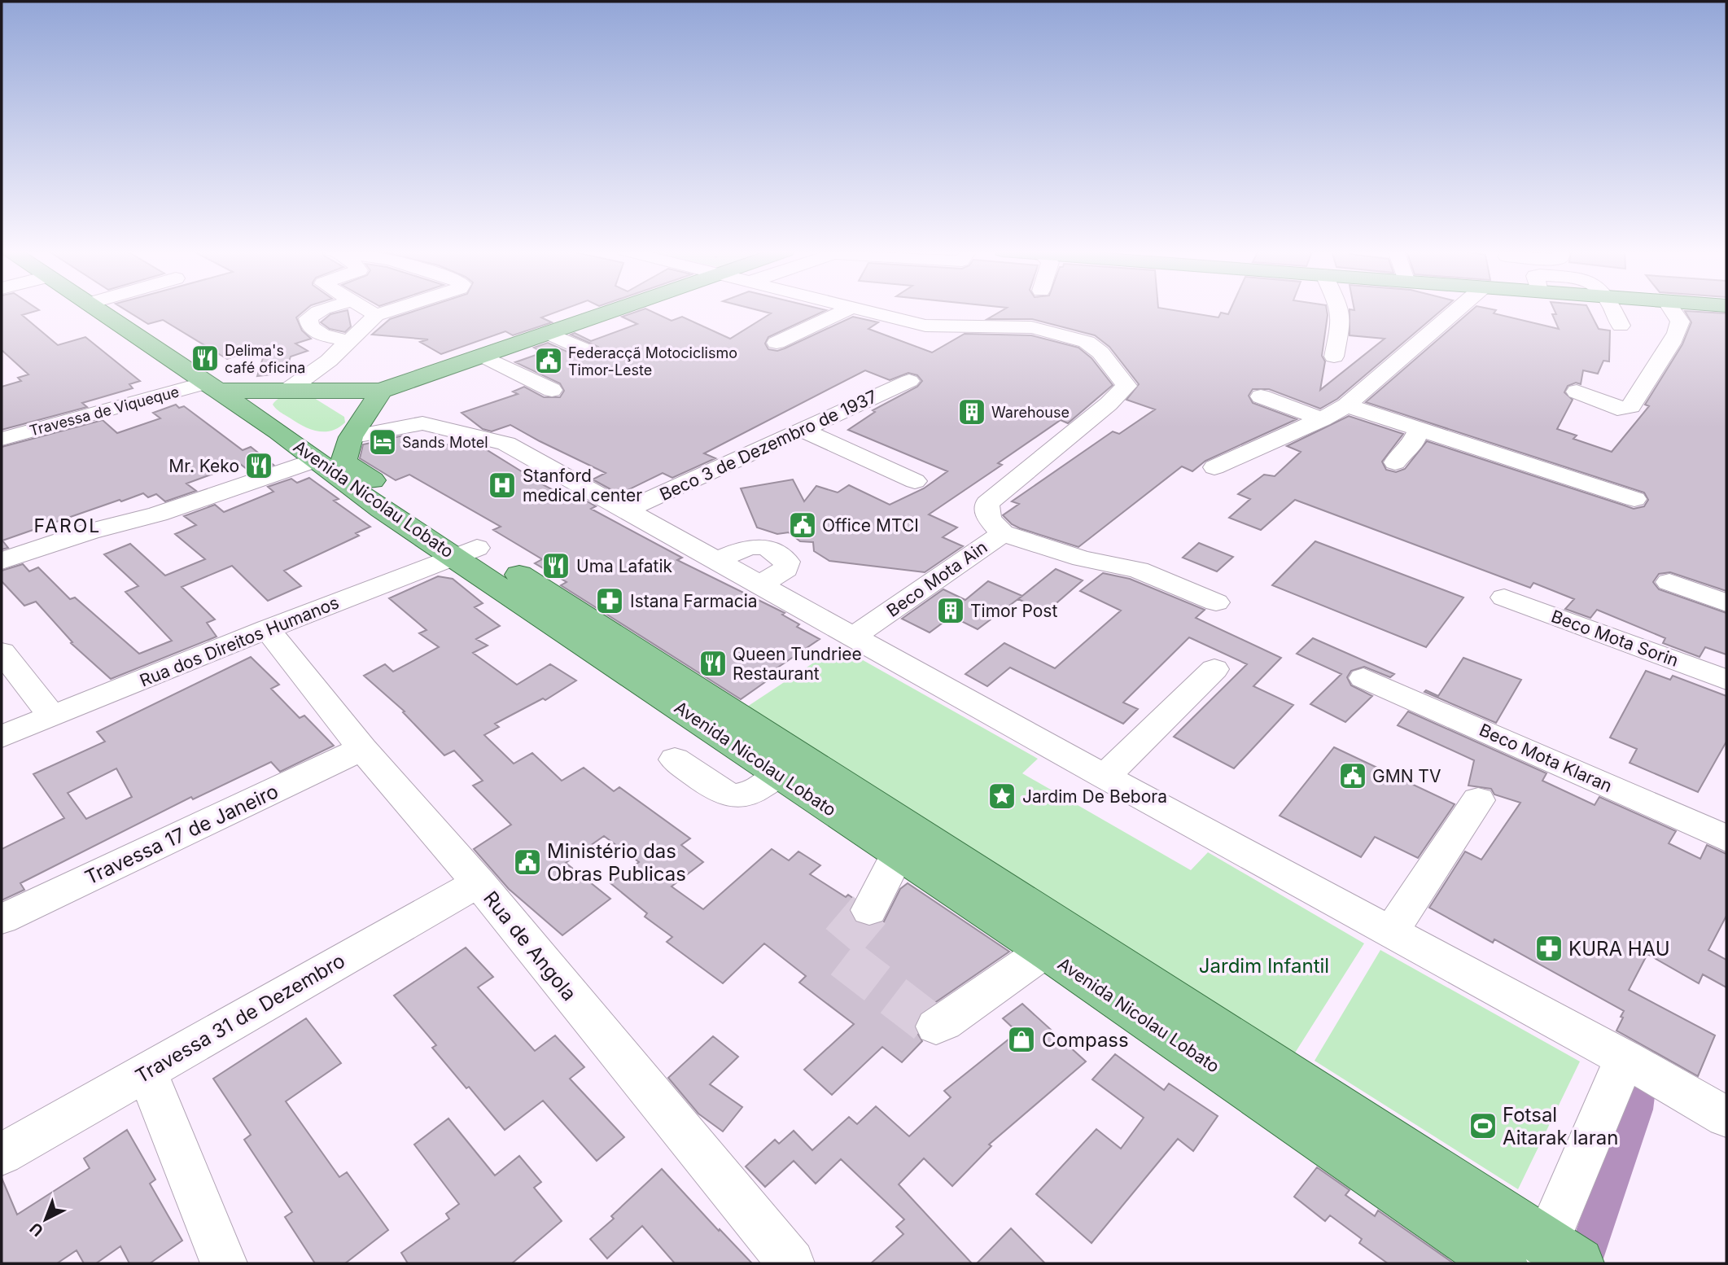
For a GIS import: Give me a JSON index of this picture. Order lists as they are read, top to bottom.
{
  "streets": {
    "main road": ["Avenida Nicolau Lobato"],
    "street": [
      "Travessa de Viqueque",
      "Beco 3 de Dezembro de 1937",
      "Beco Mota Ain",
      "Beco Mota Sorin",
      "Rua dos Direitos Humanos",
      "Beco Mota Klaran",
      "Travessa 17 de Janeiro",
      "Rua de Angola",
      "Travessa 31 de Dezembro"
    ]
  },
  "crossings": [
    ["Travessa de Viqueque", "Avenida Nicolau Lobato"],
    ["Avenida Nicolau Lobato", "Rua dos Direitos Humanos"],
    ["Rua dos Direitos Humanos", "Rua de Angola"],
    ["Travessa 17 de Janeiro", "Rua de Angola"],
    ["Rua de Angola", "Travessa 31 de Dezembro"]
  ],
  "districts": ["FAROL"],
  "parks": ["Jardim Infantil"],
  "places": {
    "restaurant": [
      "Delima's café oficina",
      "Mr. Keko",
      "Uma Lafatik",
      "Queen Tundriee Restaurant"
    ],
    "public building": [
      "Federacçã Motociclismo Timor-Leste",
      "Office MTCI",
      "GMN TV",
      "Ministério das Obras Publicas"
    ],
    "building": ["Warehouse", "Timor Post"],
    "hotel": ["Sands Motel"],
    "hospital": ["Stanford medical center"],
    "pharmacy": ["Istana Farmacia", "KURA HAU"],
    "place": ["Jardim De Bebora"],
    "shop": ["Compass"],
    "sports": ["Fotsal Aitarak laran"]
  },
  "north": "bottom left"
}
